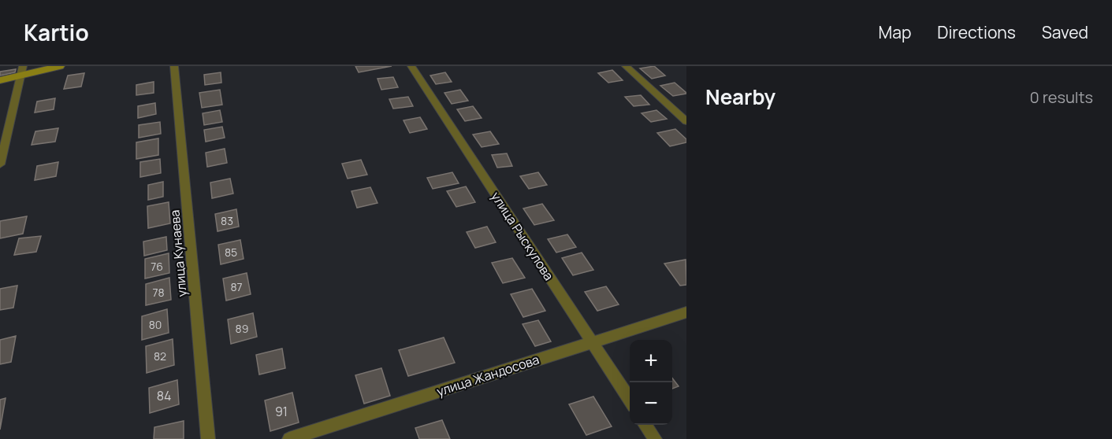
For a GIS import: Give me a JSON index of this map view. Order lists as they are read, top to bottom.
{
  "streets": {
    "street": ["улица Рыскулова", "улица Кунаева", "улица Жандосова"]
  },
  "crossings": [
    ["улица Рыскулова", "улица Жандосова"]
  ],
  "house_numbers": [
    "83",
    "85",
    "76",
    "87",
    "78",
    "80",
    "89",
    "82",
    "84",
    "91"
  ],
  "page": {
    "header": "Kartio",
    "nav": ["Map", "Directions", "Saved"],
    "heading": ["Nearby", "0 results"],
    "map_buttons": ["+", "−"]
  }
}
